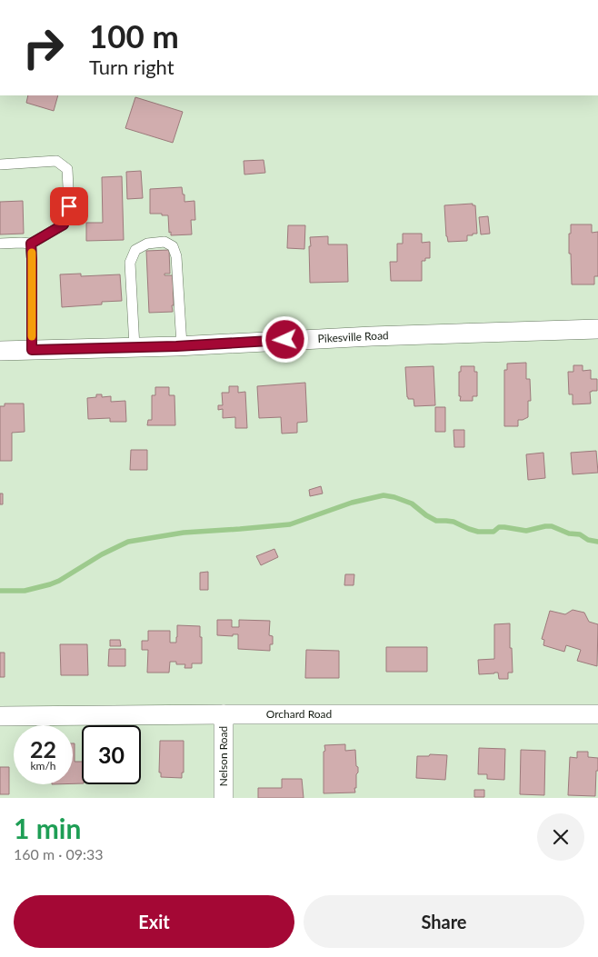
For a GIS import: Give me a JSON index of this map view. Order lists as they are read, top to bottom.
{
  "streets": {
    "street": ["Pikesville Road", "Orchard Road", "Nelson Road"]
  },
  "crossings": [
    ["Orchard Road", "Nelson Road"]
  ],
  "page": {
    "turn": ["100 m", "Turn right"],
    "speed": "22 km/h",
    "limit": "30",
    "heading": ["1 min", "160 m · 09:33"],
    "buttons": ["Exit", "Share"]
  }
}
